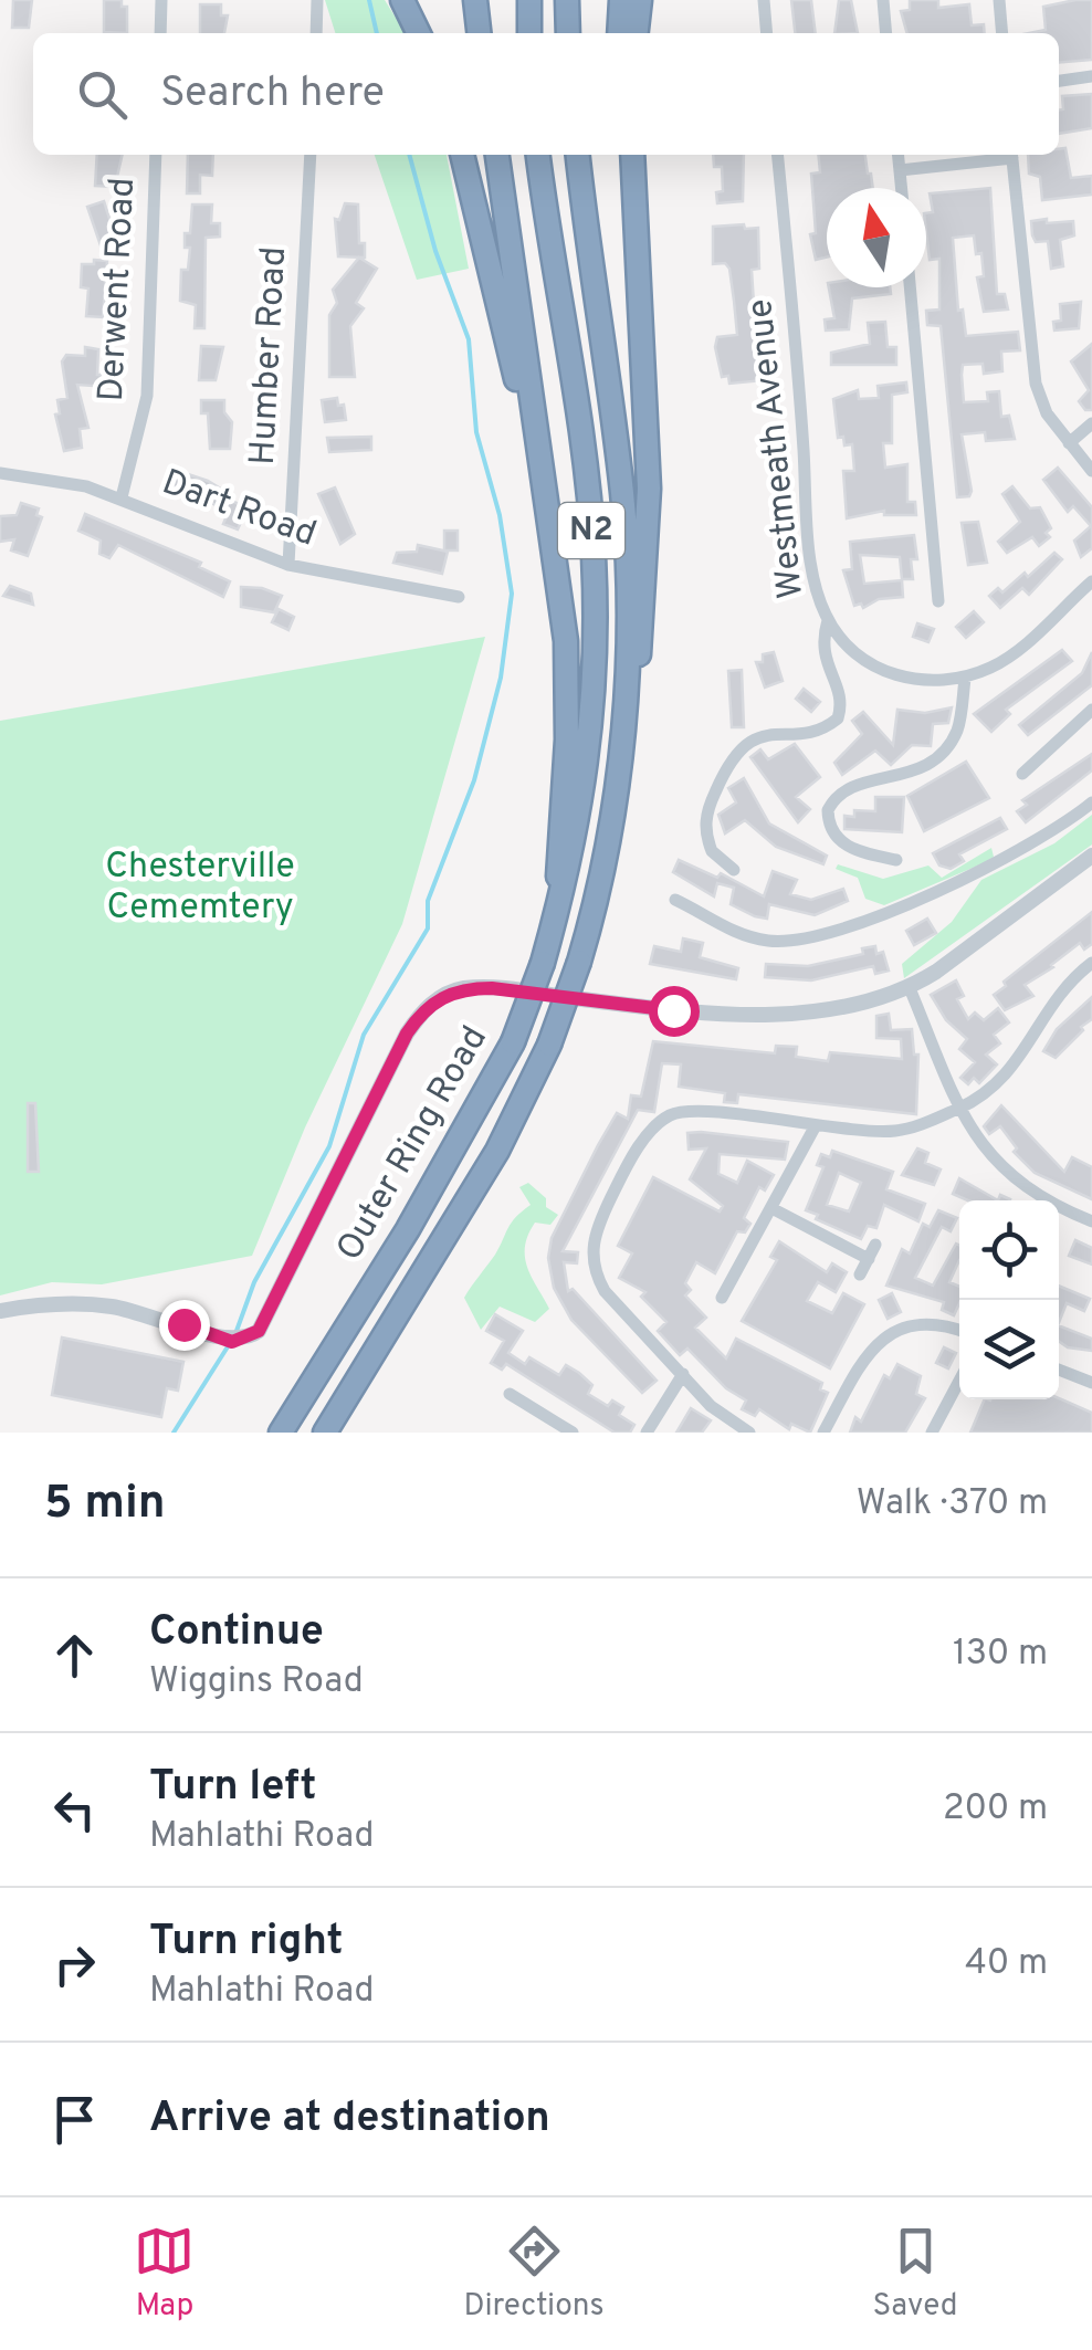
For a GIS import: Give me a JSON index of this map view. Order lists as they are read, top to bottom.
{
  "streets": {
    "highway": ["N2", "Outer Ring Road"],
    "street": [
      "Derwent Road",
      "Humber Road",
      "Westmeath Avenue",
      "Dart Road"
    ]
  },
  "crossings": [
    ["Derwent Road", "Dart Road"],
    ["Humber Road", "Dart Road"]
  ],
  "parks": ["Chesterville Cememtery"],
  "north": "top",
  "page": {
    "search": "Search here",
    "heading": ["5 min", "Walk · 370 m"],
    "list": [
      ["Continue", "Wiggins Road", "130 m"],
      ["Turn left", "Mahlathi Road", "200 m"],
      ["Turn right", "Mahlathi Road", "40 m"],
      "Arrive at destination"
    ],
    "nav": ["Map", "Directions", "Saved"]
  }
}
